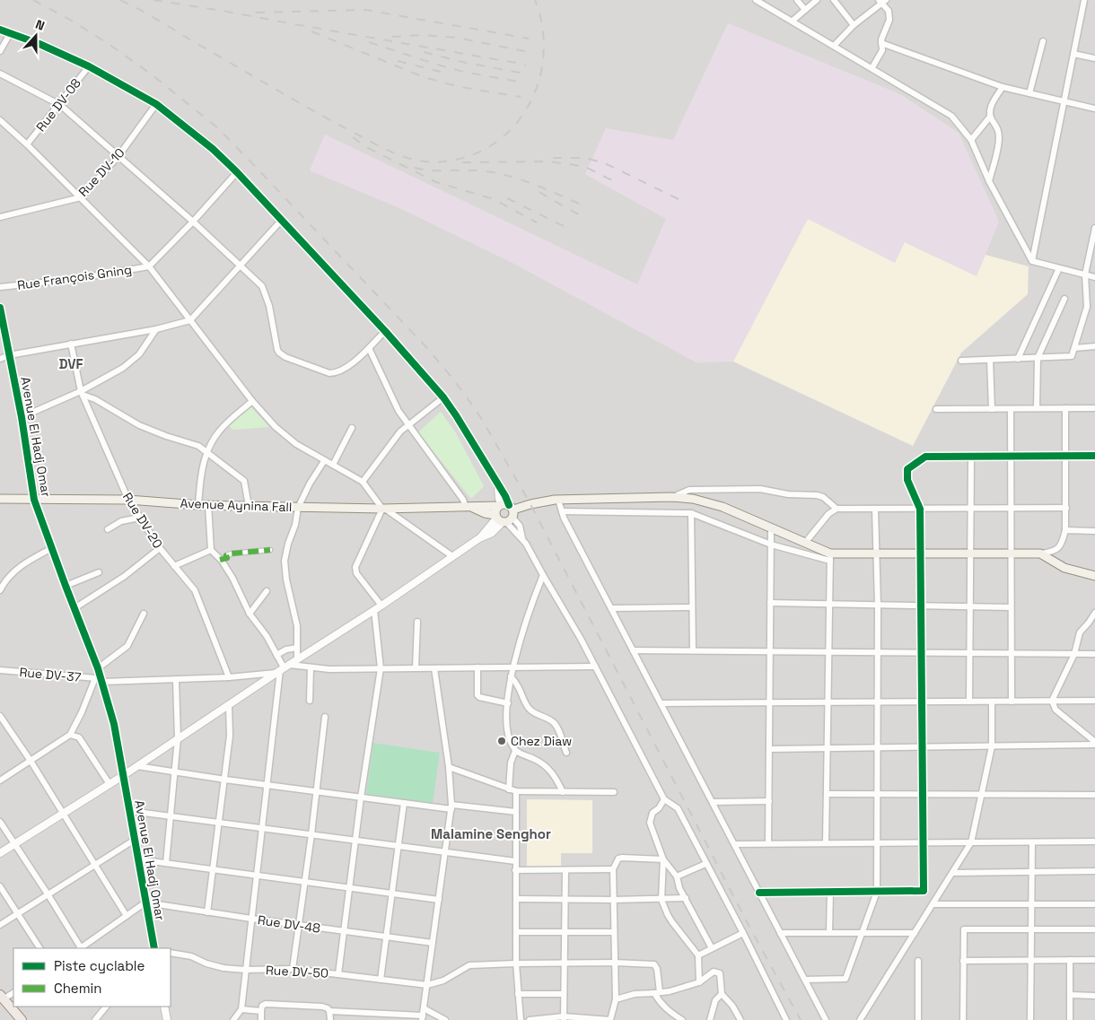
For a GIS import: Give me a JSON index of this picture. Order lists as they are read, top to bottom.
{
  "streets": {
    "main road": ["Avenue Aynina Fall"],
    "street": [
      "Rue DV-08",
      "Rue DV-10",
      "Rue François Gning",
      "Avenue El Hadj Omar",
      "Rue DV-20",
      "Rue DV-37",
      "Rue DV-48",
      "Rue DV-50"
    ]
  },
  "crossings": [
    ["Avenue El Hadj Omar", "Avenue Aynina Fall"],
    ["Avenue El Hadj Omar", "Rue DV-37"],
    ["Avenue El Hadj Omar", "Rue DV-48"],
    ["Avenue Aynina Fall", "Rue DV-20"],
    ["Rue DV-20", "Rue DV-37"]
  ],
  "districts": ["DVF", "Malamine Senghor"],
  "places": ["Chez Diaw"],
  "legend": ["Piste cyclable", "Chemin"],
  "north": "top"
}
